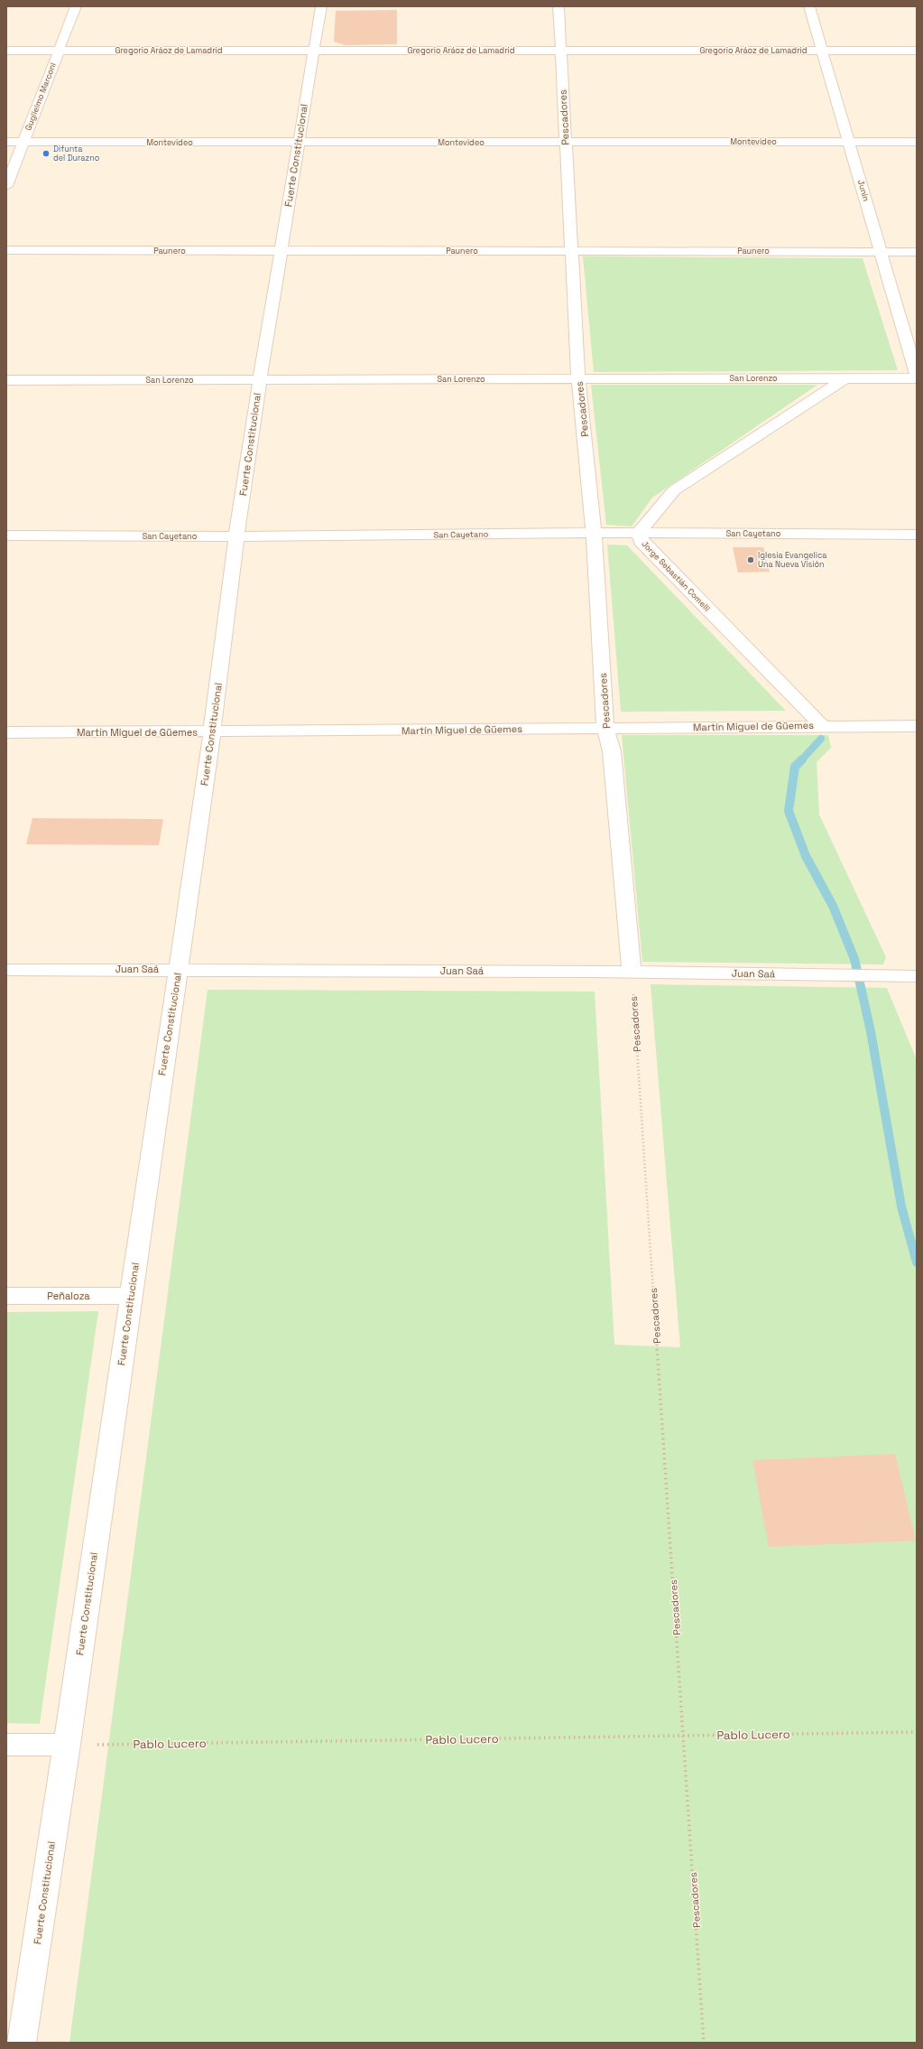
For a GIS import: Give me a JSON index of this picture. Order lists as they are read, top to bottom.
{
  "streets": {
    "street": [
      "Gregorio Aráoz de Lamadrid",
      "Guglielmo Marconi",
      "Pescadores",
      "Montevideo",
      "Fuerte Constitucional",
      "Junín",
      "Paunero",
      "San Lorenzo",
      "San Cayetano",
      "Jorge Sebastián Comelli",
      "Martín Miguel de Güemes",
      "Juan Saá",
      "Peñaloza"
    ],
    "path": ["Pablo Lucero"]
  },
  "crossings": [
    ["Gregorio Aráoz de Lamadrid", "Guglielmo Marconi"],
    ["Gregorio Aráoz de Lamadrid", "Pescadores"],
    ["Gregorio Aráoz de Lamadrid", "Fuerte Constitucional"],
    ["Gregorio Aráoz de Lamadrid", "Junín"],
    ["Guglielmo Marconi", "Montevideo"],
    ["Pescadores", "Montevideo"],
    ["Pescadores", "Paunero"],
    ["Pescadores", "San Lorenzo"],
    ["Pescadores", "San Cayetano"],
    ["Pescadores", "Martín Miguel de Güemes"],
    ["Pescadores", "Juan Saá"],
    ["Pescadores", "Pablo Lucero"],
    ["Montevideo", "Fuerte Constitucional"],
    ["Montevideo", "Junín"],
    ["Fuerte Constitucional", "Paunero"],
    ["Fuerte Constitucional", "San Lorenzo"],
    ["Fuerte Constitucional", "San Cayetano"],
    ["Fuerte Constitucional", "Martín Miguel de Güemes"],
    ["Fuerte Constitucional", "Juan Saá"],
    ["Fuerte Constitucional", "Peñaloza"],
    ["Fuerte Constitucional", "Pablo Lucero"],
    ["Junín", "Paunero"],
    ["San Lorenzo", "Jorge Sebastián Comelli"],
    ["San Cayetano", "Jorge Sebastián Comelli"],
    ["Jorge Sebastián Comelli", "Martín Miguel de Güemes"]
  ],
  "places": ["Difunta del Durazno", "Iglesia Evangelica Una Nueva Visión"]
}
